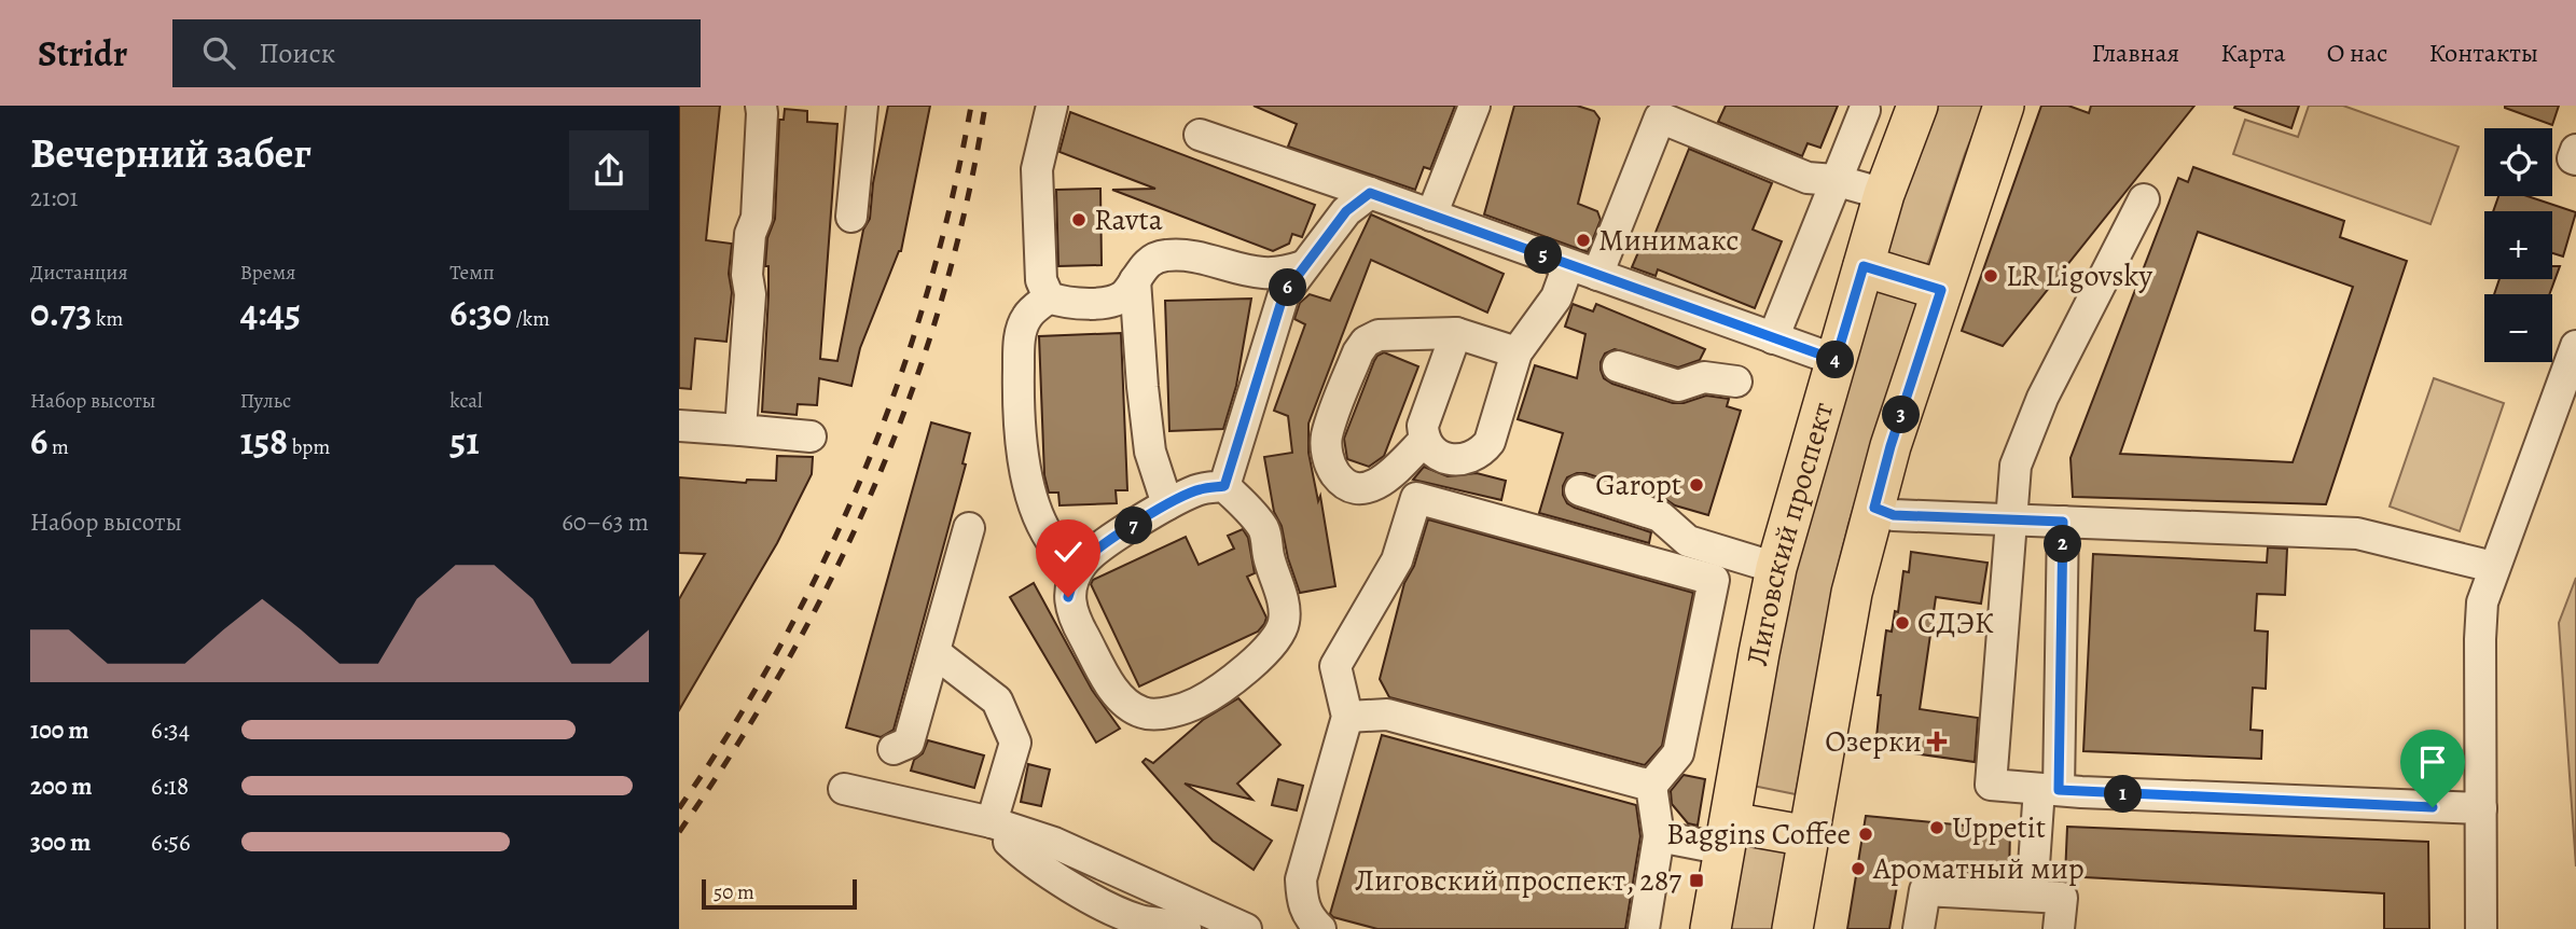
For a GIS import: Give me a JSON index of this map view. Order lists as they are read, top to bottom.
{
  "streets": {
    "main road": ["Лиговский проспект"]
  },
  "places": {
    "other": [
      "Ravta",
      "Минимакс",
      "LR Ligovsky",
      "Garopt",
      "СДЭК",
      "Uppetit",
      "Baggins Coffee",
      "Ароматный мир"
    ],
    "health": ["Озерки"],
    "transit": ["Лиговский проспект, 287"]
  },
  "scale_bar": "50 m",
  "page": {
    "header": "Stridr",
    "search": "Поиск",
    "nav": [
      "Главная",
      "Карта",
      "О нас",
      "Контакты"
    ],
    "heading": ["Вечерний забег", "21:01"],
    "map_buttons": ["+", "−"],
    "stats": [
      ["Дистанция", "0.73 km"],
      ["Время", "4:45"],
      ["Темп", "6:30 /km"],
      ["Набор высоты", "6 m"],
      ["Пульс", "158 bpm"],
      ["kcal", "51"]
    ],
    "pins": [
      "5",
      "6",
      "4",
      "3",
      "7",
      "2",
      "1"
    ],
    "chart": ["Набор высоты", "60–63 m"],
    "list": [
      {
        "name": "100 m",
        "note": "6:34"
      },
      {
        "name": "200 m",
        "note": "6:18"
      },
      {
        "name": "300 m",
        "note": "6:56"
      }
    ],
    "scale": "50 m"
  }
}
